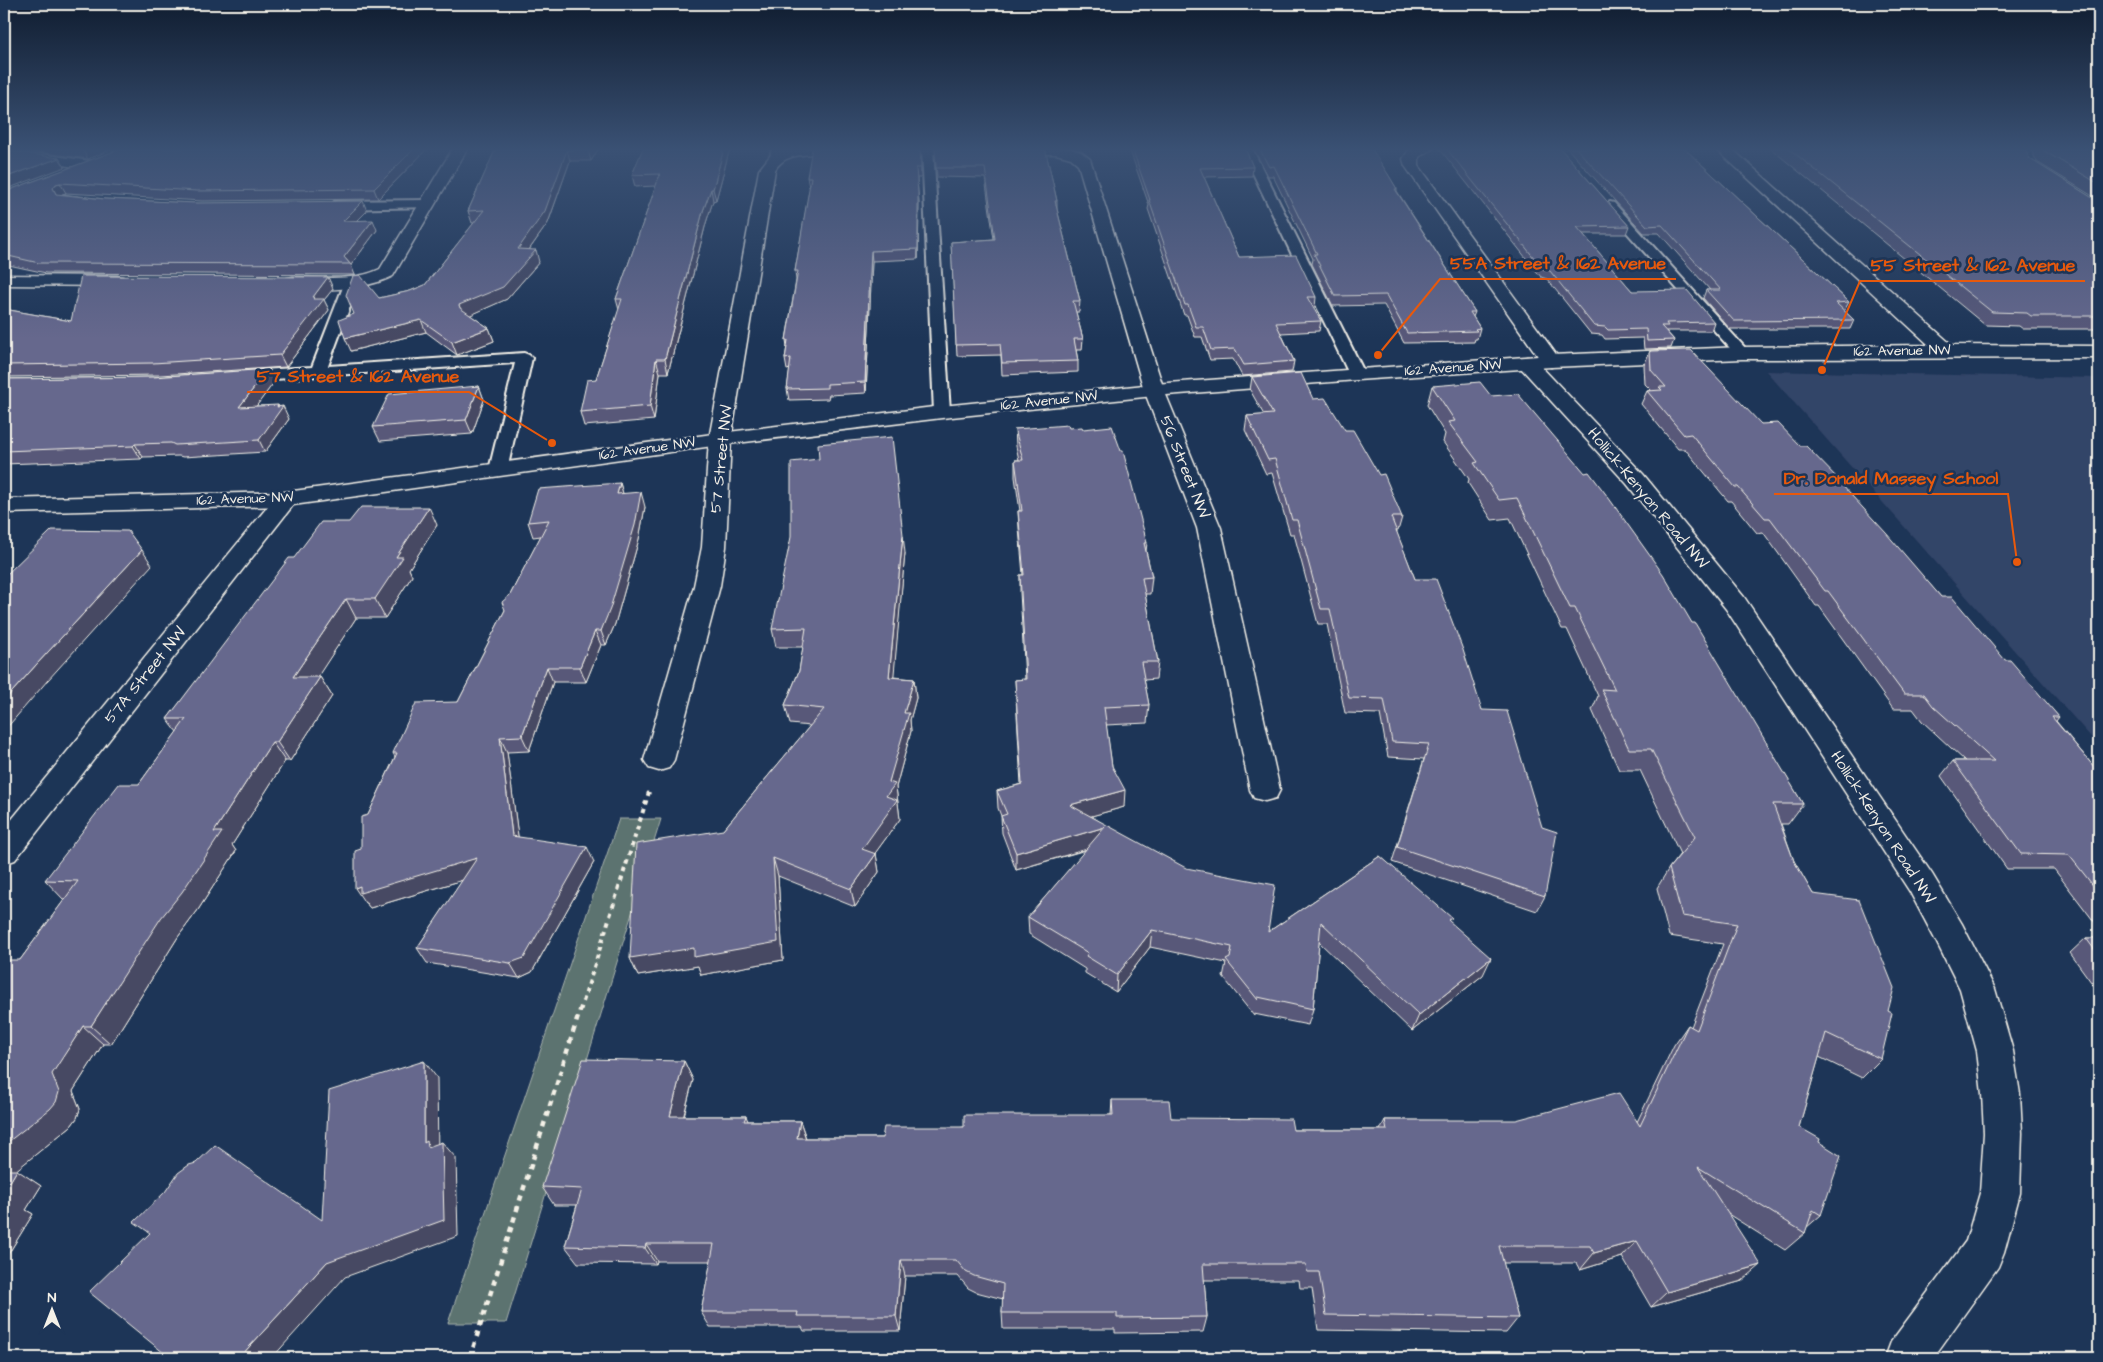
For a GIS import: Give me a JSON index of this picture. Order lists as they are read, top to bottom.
{
  "streets": {
    "street": [
      "162 Avenue NW",
      "57 Street NW",
      "56 Street NW",
      "Hollick-Kenyon Road NW",
      "57A Street NW"
    ]
  },
  "crossings": [
    ["162 Avenue NW", "57 Street NW"],
    ["162 Avenue NW", "56 Street NW"],
    ["162 Avenue NW", "Hollick-Kenyon Road NW"],
    ["162 Avenue NW", "57A Street NW"]
  ],
  "places": [
    "55A Street & 162 Avenue",
    "55 Street & 162 Avenue",
    "57 Street & 162 Avenue",
    "Dr. Donald Massey School"
  ],
  "north": "top"
}
